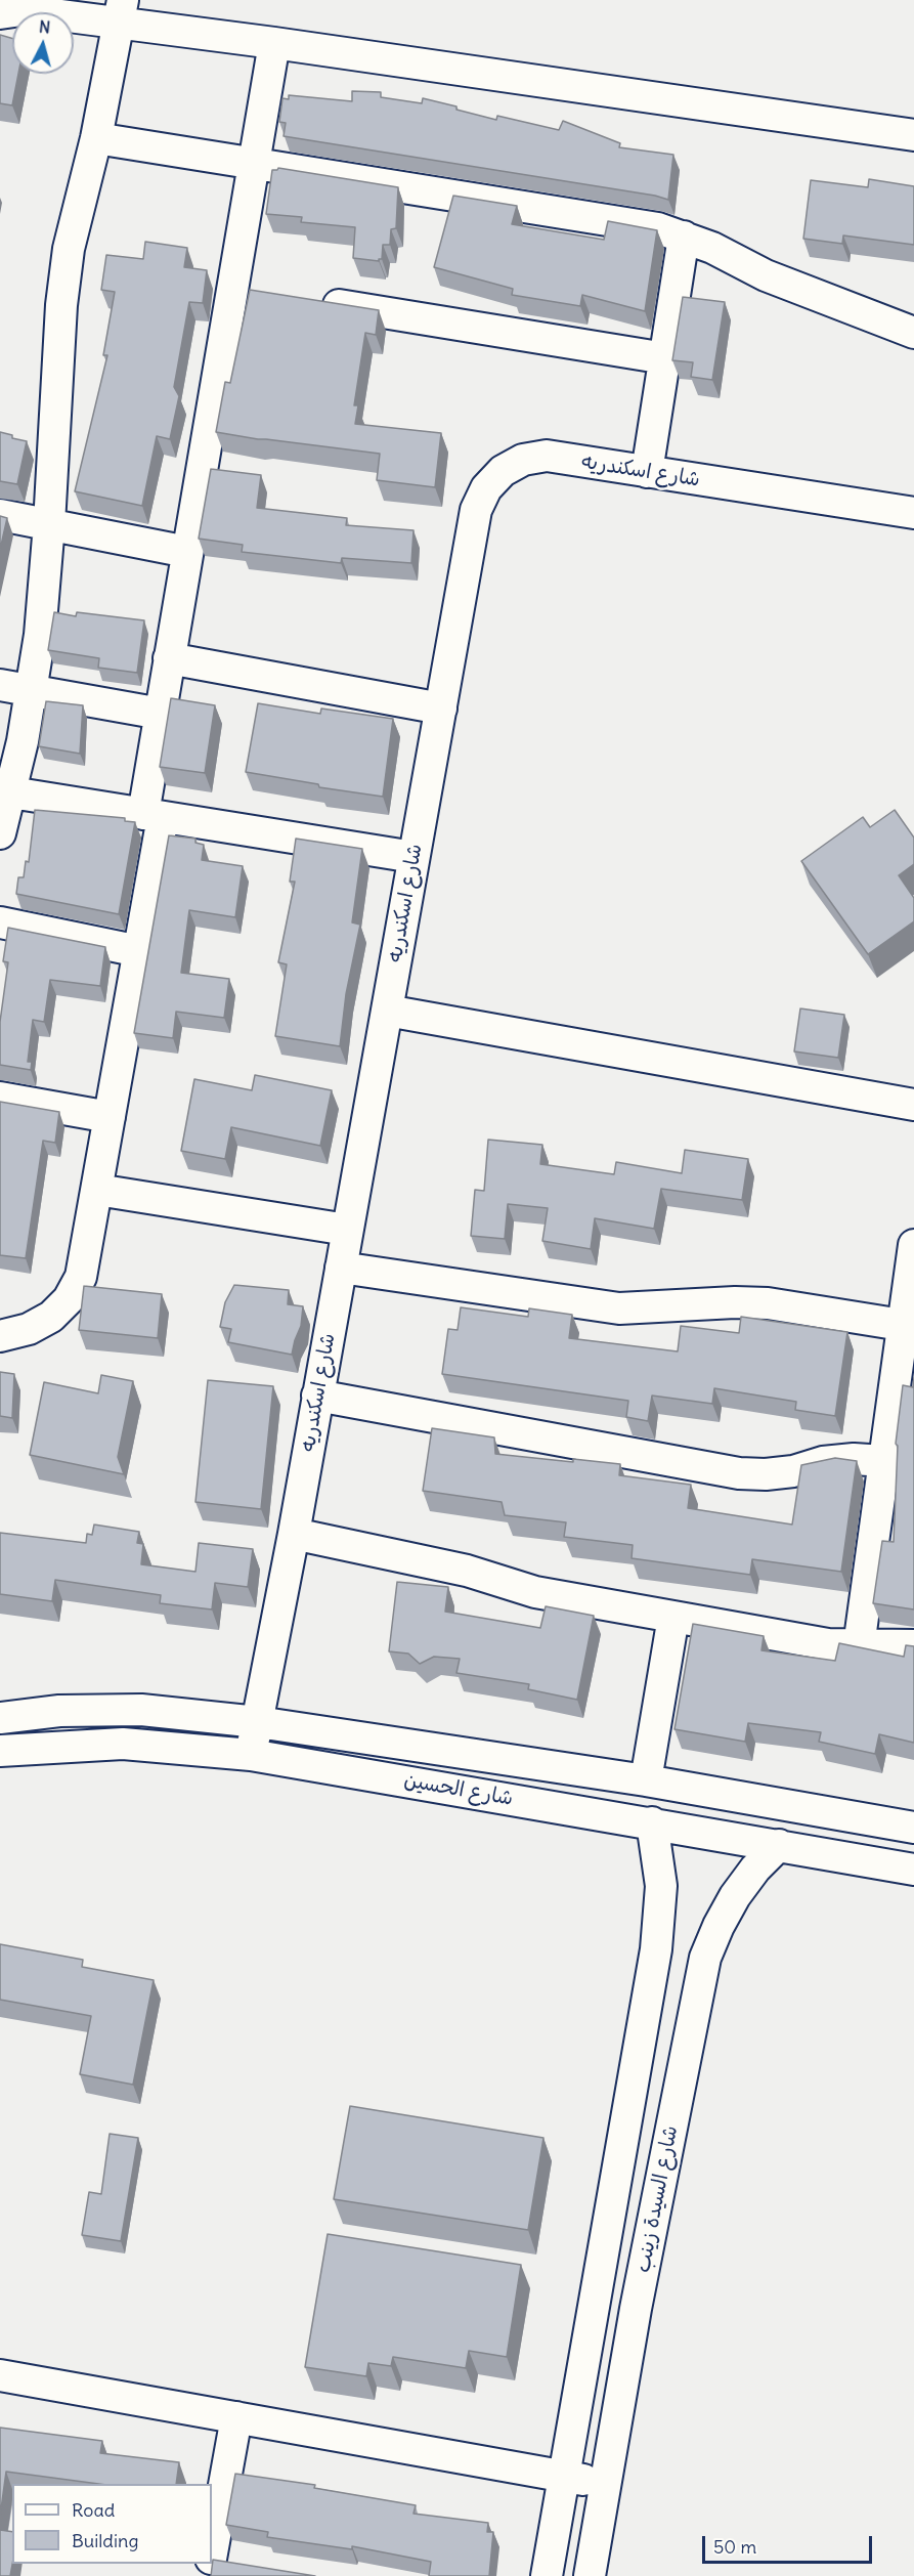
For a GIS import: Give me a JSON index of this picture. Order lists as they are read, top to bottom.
{
  "streets": {
    "street": ["شارع اسكندريه", "شارع الحسين", "شارع السيدة زينب"]
  },
  "crossings": [
    ["شارع اسكندريه", "شارع الحسين"],
    ["شارع الحسين", "شارع السيدة زينب"]
  ],
  "legend": ["Road", "Building"],
  "scale_bar": "50 m",
  "north": "top"
}
